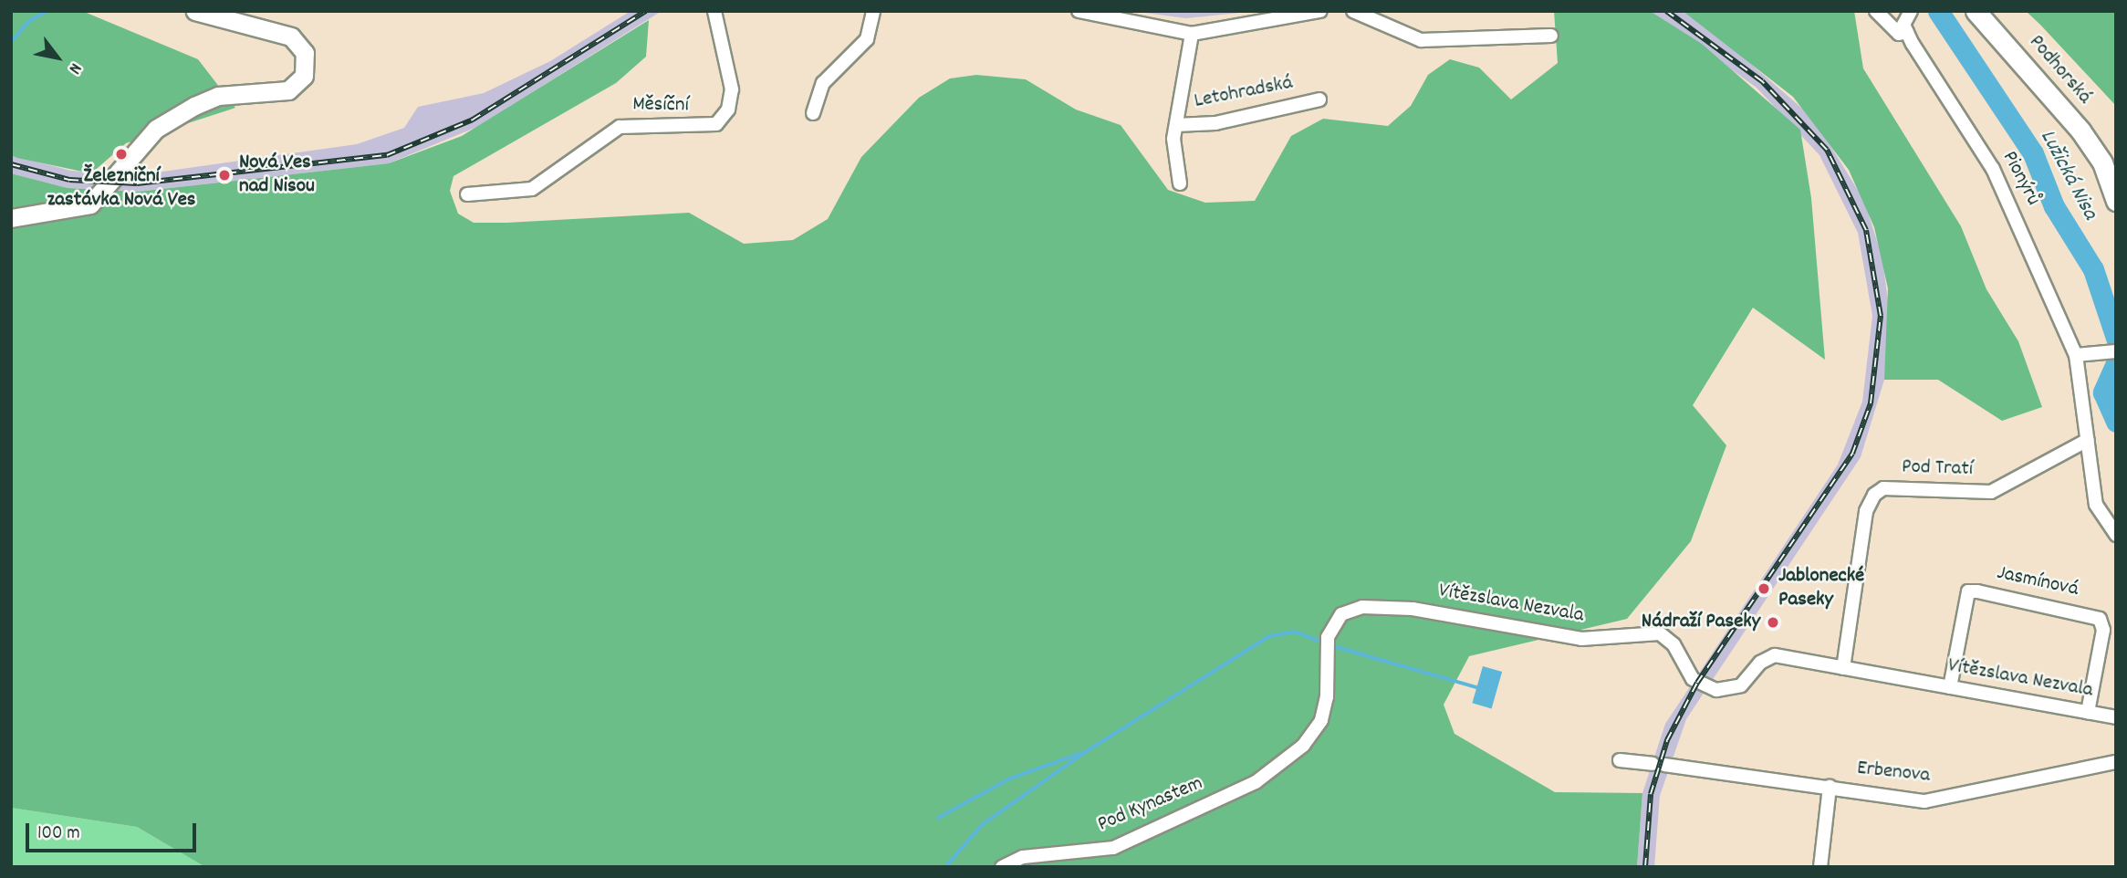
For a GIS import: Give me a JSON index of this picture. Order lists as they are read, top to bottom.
{
  "streets": {
    "main road": ["Podhorská"],
    "street": [
      "Letohradská",
      "Měsíční",
      "Pionýrů",
      "Pod Tratí",
      "Jasmínová",
      "Vítězslava Nezvala",
      "Erbenova",
      "Pod Kynastem"
    ]
  },
  "crossings": [
    ["Pionýrů", "Pod Tratí"],
    ["Pod Tratí", "Vítězslava Nezvala"],
    ["Jasmínová", "Vítězslava Nezvala"],
    ["Vítězslava Nezvala", "Pod Kynastem"]
  ],
  "water": ["Lužická Nisa"],
  "places": [
    "Železniční zastávka Nová Ves",
    "Nová Ves nad Nisou",
    "Jablonecké Paseky",
    "Nádraží Paseky"
  ],
  "scale_bar": "100 m",
  "north": "bottom right"
}
